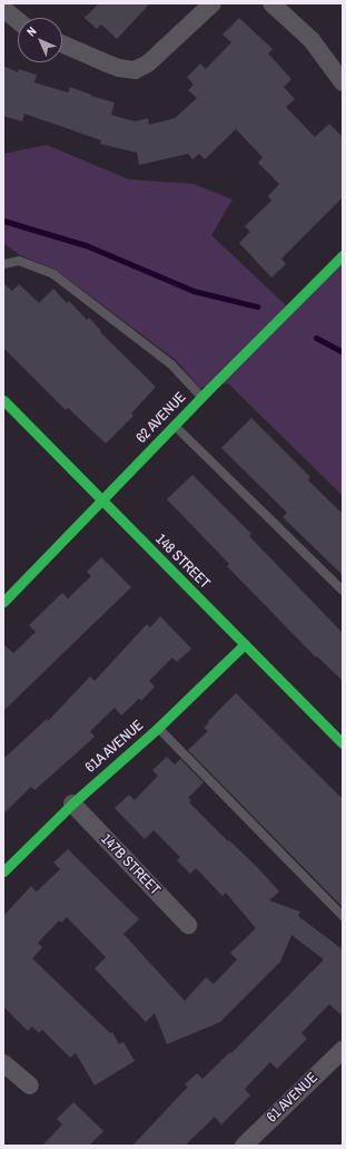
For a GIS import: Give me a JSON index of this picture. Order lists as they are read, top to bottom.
{
  "streets": {
    "street": [
      "62 AVENUE",
      "148 STREET",
      "61A AVENUE",
      "147B STREET",
      "61 AVENUE"
    ]
  },
  "crossings": [
    ["62 AVENUE", "148 STREET"],
    ["148 STREET", "61A AVENUE"],
    ["61A AVENUE", "147B STREET"]
  ],
  "north": "top left"
}
